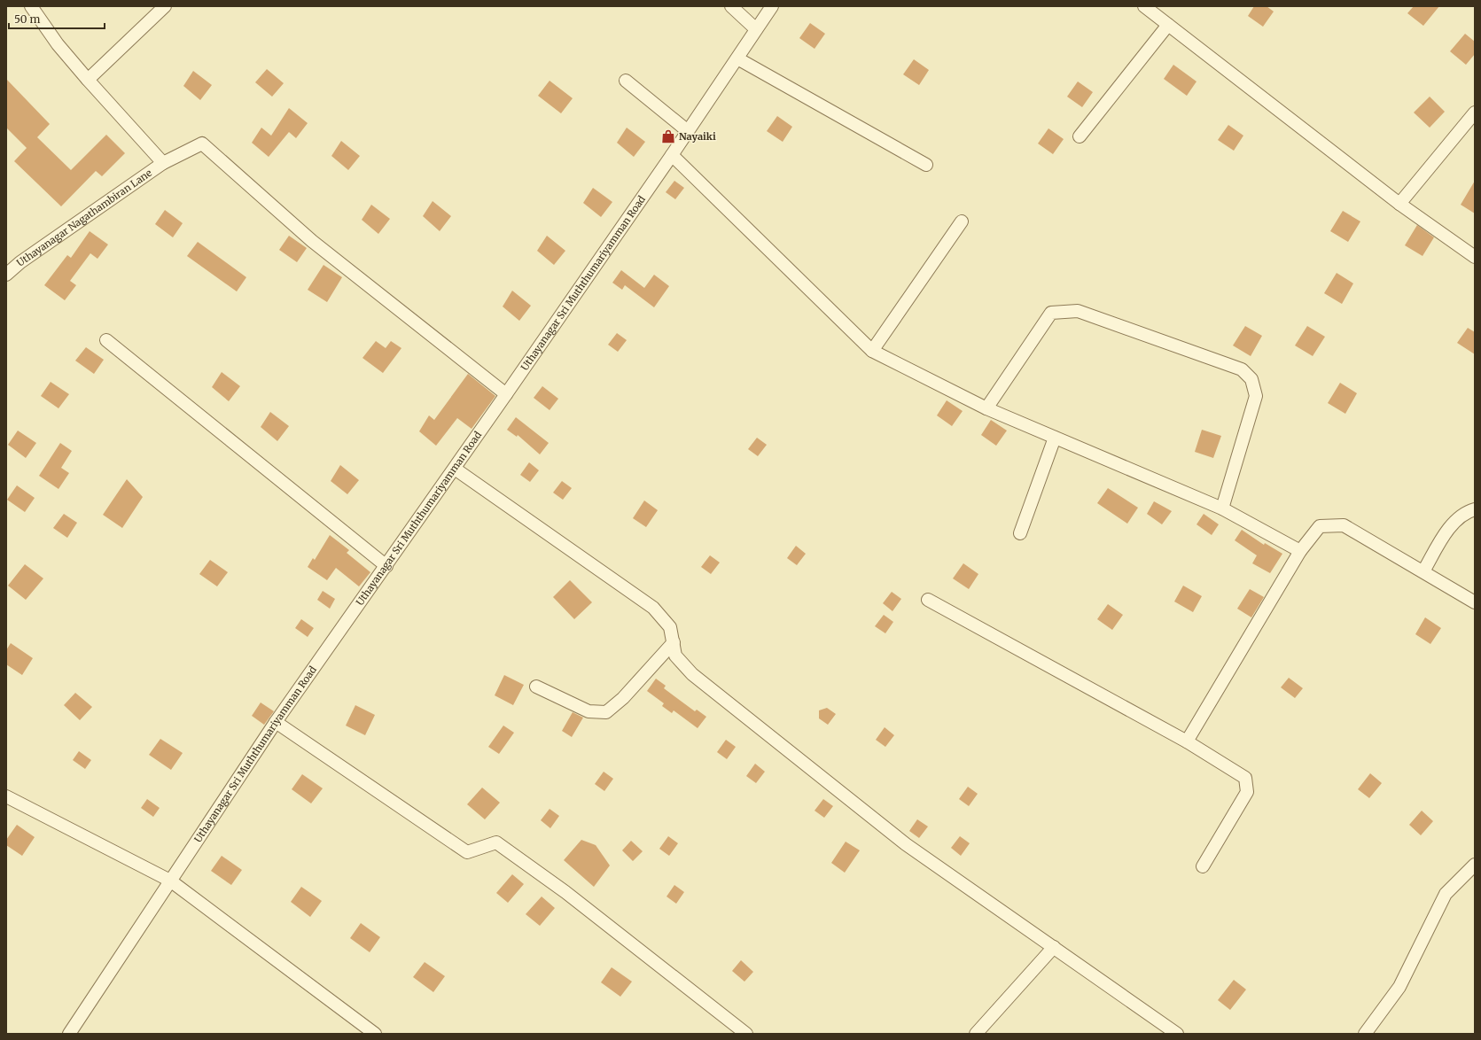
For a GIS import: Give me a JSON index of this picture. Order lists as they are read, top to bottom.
{
  "streets": {
    "street": ["Uthayanagar Nagathambiran Lane", "Uthayanagar Sri Muththumariyamman Road"]
  },
  "crossings": [
    ["Uthayanagar Nagathambiran Lane", "Uthayanagar Sri Muththumariyamman Road"]
  ],
  "places": {
    "shop": ["Nayaiki"]
  },
  "scale_bar": "50 m"
}
